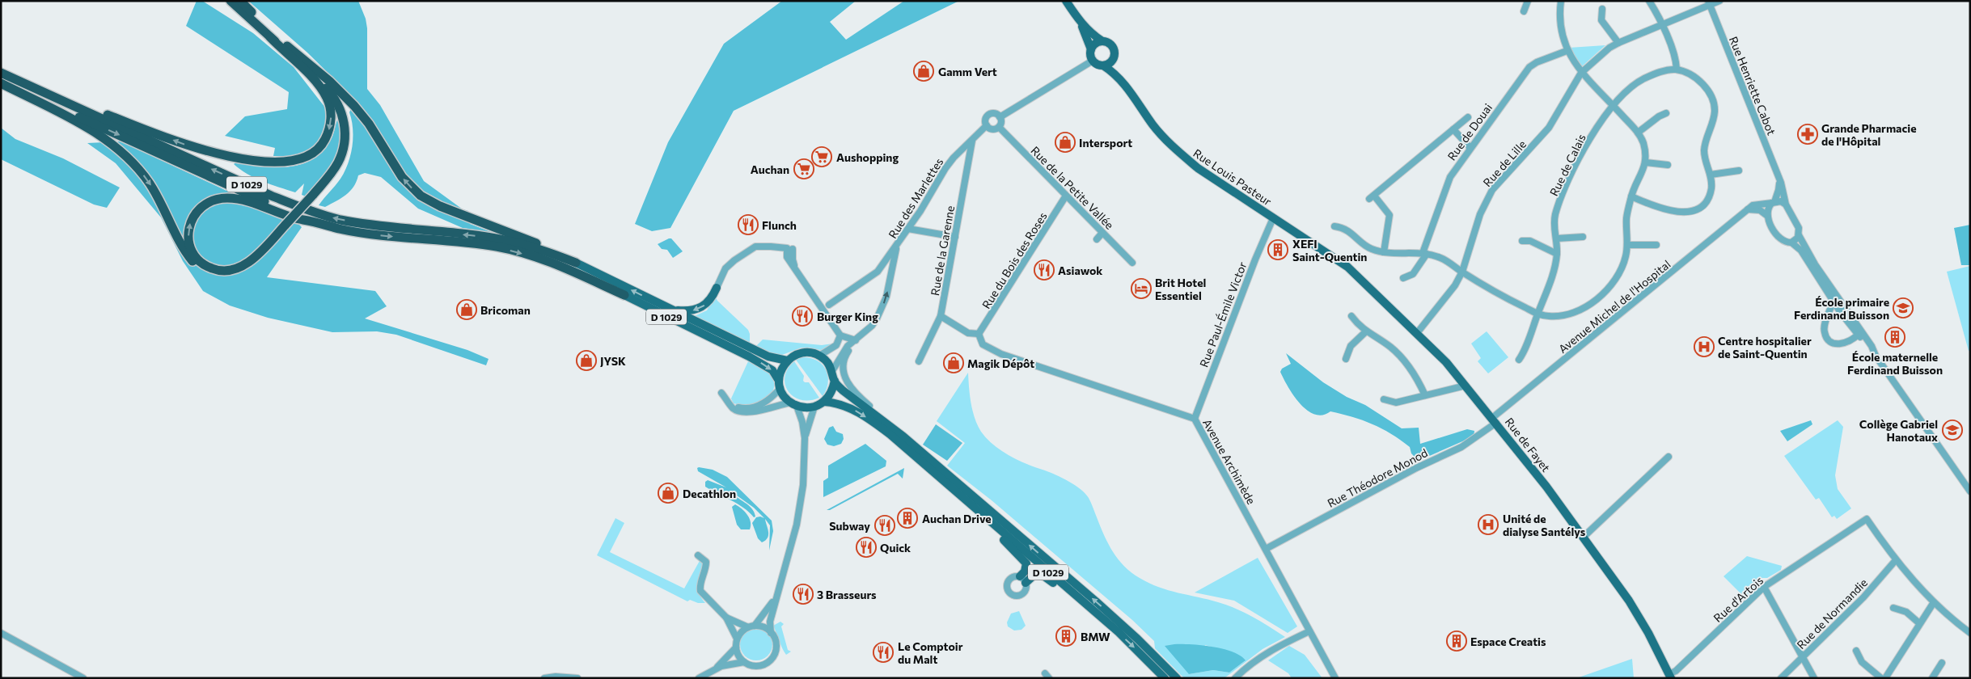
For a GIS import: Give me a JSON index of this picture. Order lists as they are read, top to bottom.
{
  "streets": {
    "highway": ["D 1029"],
    "main road": ["Rue Louis Pasteur", "Rue de Fayet"],
    "street": [
      "Rue Henriette Cabot",
      "Rue de Douai",
      "Rue de Lille",
      "Rue de Calais",
      "Rue de la Petite Vallée",
      "Rue des Marlettes",
      "Rue de la Garenne",
      "Rue du Bois des Roses",
      "Avenue Michel de l'Hospital",
      "Rue Paul-Émile Victor",
      "Avenue Archimède",
      "Rue Théodore Monod",
      "Rue d'Artois",
      "Rue de Normandie"
    ]
  },
  "crossings": [
    ["Rue Henriette Cabot", "Rue de Lille"],
    ["Rue Henriette Cabot", "Avenue Michel de l'Hospital"],
    ["Rue de Lille", "Rue de Fayet"],
    ["Rue Louis Pasteur", "Rue Paul-Émile Victor"],
    ["Rue Louis Pasteur", "Rue de Fayet"],
    ["Rue de la Petite Vallée", "Rue des Marlettes"],
    ["Rue de la Petite Vallée", "Rue du Bois des Roses"],
    ["Rue des Marlettes", "Rue de la Garenne"],
    ["Rue du Bois des Roses", "Avenue Archimède"],
    ["Avenue Michel de l'Hospital", "Rue de Fayet"],
    ["Avenue Michel de l'Hospital", "Rue Théodore Monod"],
    ["Rue Paul-Émile Victor", "Avenue Archimède"],
    ["Rue de Fayet", "Rue Théodore Monod"],
    ["Rue de Fayet", "Rue d'Artois"],
    ["Avenue Archimède", "Rue Théodore Monod"],
    ["Rue d'Artois", "Rue de Normandie"]
  ],
  "places": {
    "shop": [
      "Gamm Vert",
      "Intersport",
      "Bricoman",
      "JYSK",
      "Magik Dépôt",
      "Decathlon"
    ],
    "pharmacy": ["Grande Pharmacie de l'Hôpital"],
    "supermarket": ["Aushopping", "Auchan"],
    "restaurant": [
      "Flunch",
      "Asiawok",
      "Burger King",
      "Subway",
      "Quick",
      "3 Brasseurs",
      "Le Comptoir du Malt"
    ],
    "building": [
      "XEFI Saint-Quentin",
      "École maternelle Ferdinand Buisson",
      "Auchan Drive",
      "BMW",
      "Espace Creatis"
    ],
    "hotel": ["Brit Hotel Essentiel"],
    "school or university": ["École primaire Ferdinand Buisson", "Collège Gabriel Hanotaux"],
    "hospital": ["Centre hospitalier de Saint-Quentin", "Unité de dialyse Santélys"]
  }
}
